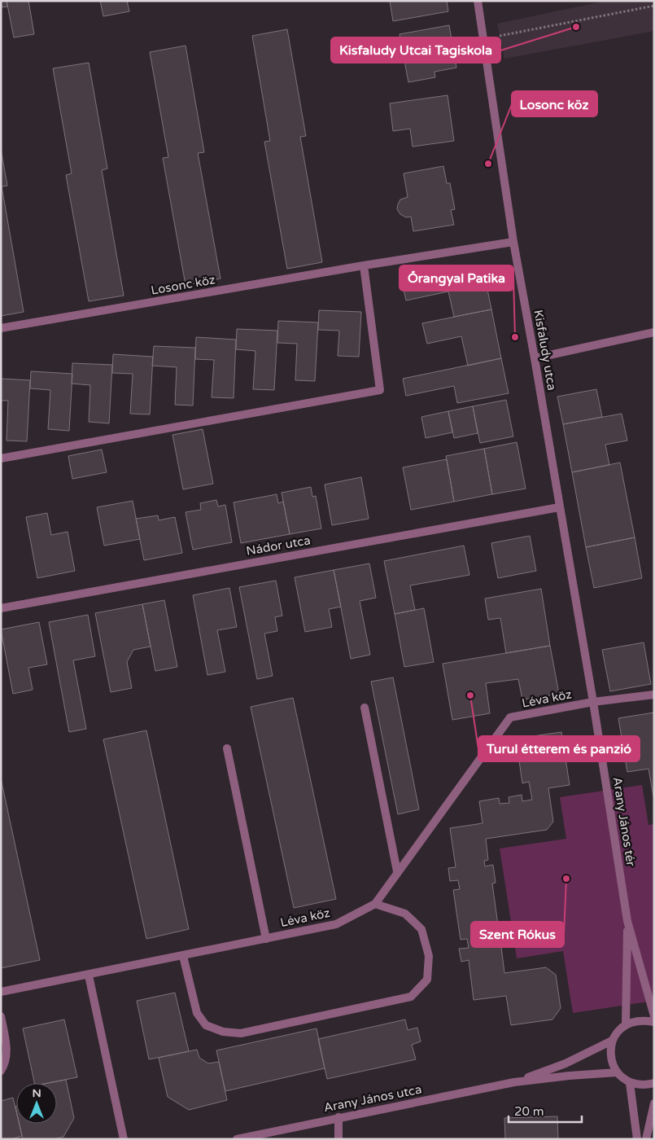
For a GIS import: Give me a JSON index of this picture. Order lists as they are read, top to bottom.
{
  "streets": {
    "street": [
      "Losonc köz",
      "Kisfaludy utca",
      "Nádor utca",
      "Léva köz",
      "Arany János tér",
      "Arany János utca"
    ]
  },
  "crossings": [
    ["Losonc köz", "Kisfaludy utca"],
    ["Kisfaludy utca", "Nádor utca"],
    ["Kisfaludy utca", "Léva köz"],
    ["Kisfaludy utca", "Arany János tér"],
    ["Léva köz", "Arany János tér"]
  ],
  "places": [
    "Kisfaludy Utcai Tagiskola",
    "Losonc köz",
    "Őrangyal Patika",
    "Turul étterem és panzió",
    "Szent Rókus"
  ],
  "scale_bar": "20 m",
  "north": "top"
}
